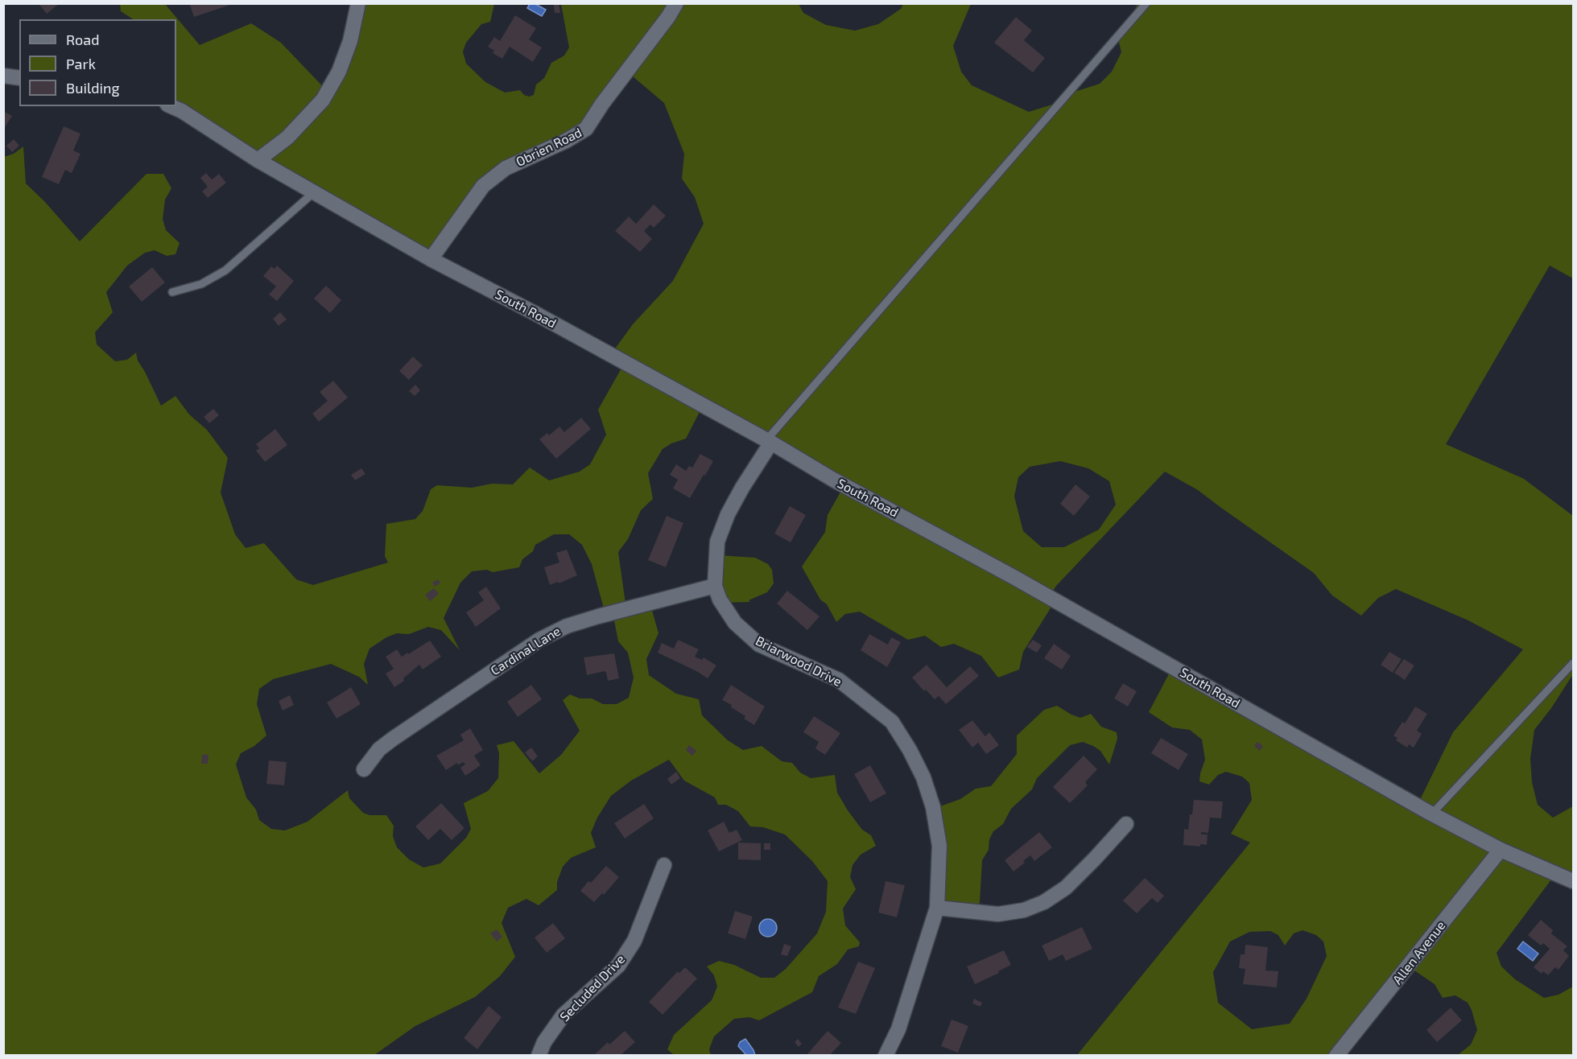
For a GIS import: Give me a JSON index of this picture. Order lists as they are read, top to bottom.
{
  "streets": {
    "street": [
      "Obrien Road",
      "South Road",
      "Cardinal Lane",
      "Briarwood Drive",
      "Allen Avenue",
      "Secluded Drive"
    ]
  },
  "crossings": [
    ["Obrien Road", "South Road"],
    ["South Road", "Allen Avenue"],
    ["Cardinal Lane", "Briarwood Drive"]
  ],
  "legend": ["Road", "Park", "Building"]
}
